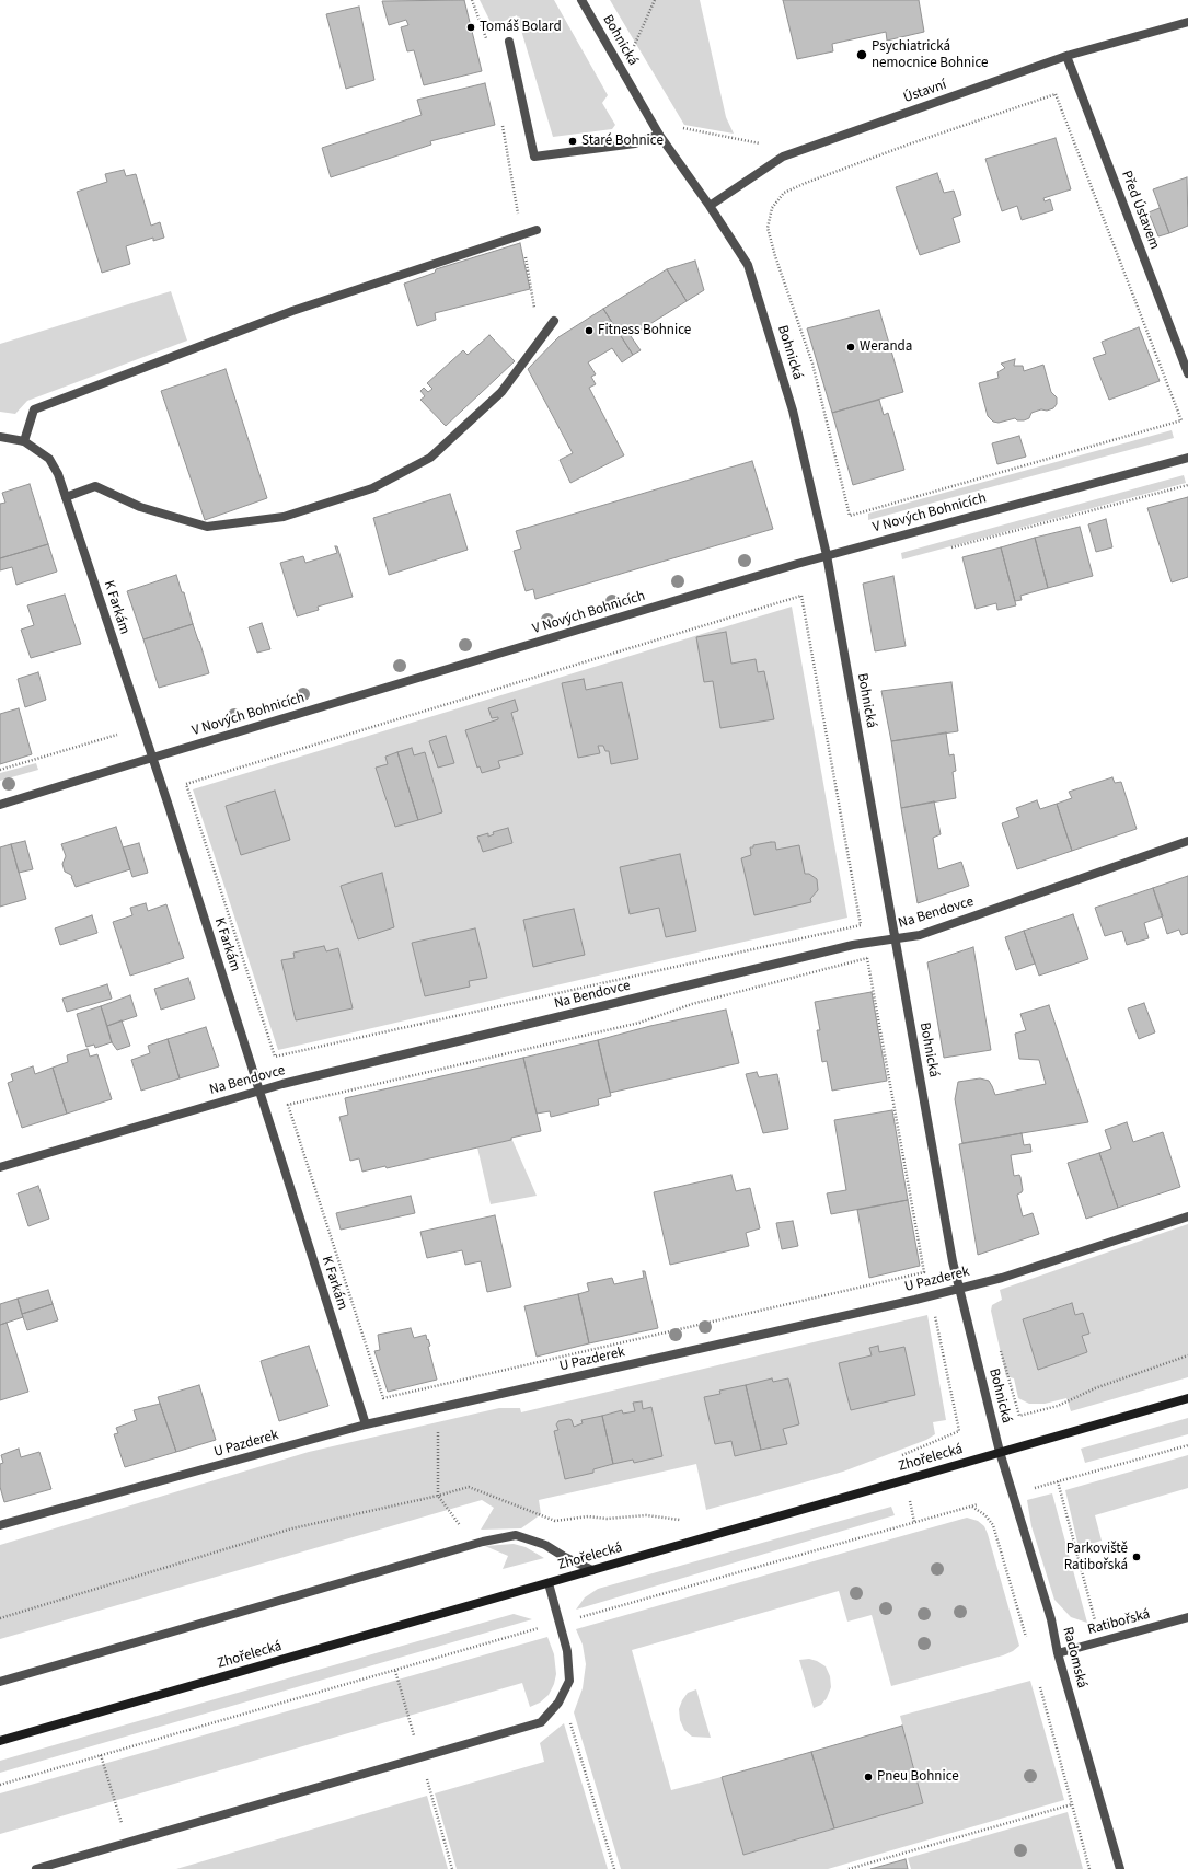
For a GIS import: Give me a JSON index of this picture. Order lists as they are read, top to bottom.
{
  "streets": {
    "street": [
      "Bohnická",
      "Ústavní",
      "Před Ústavem",
      "V Nových Bohnicích",
      "K Farkám",
      "Na Bendovce",
      "U Pazderek",
      "Zhořelecká",
      "Ratibořská",
      "Radomská"
    ]
  },
  "crossings": [
    ["Bohnická", "Ústavní"],
    ["Bohnická", "V Nových Bohnicích"],
    ["Bohnická", "Na Bendovce"],
    ["Bohnická", "U Pazderek"],
    ["Bohnická", "Zhořelecká"],
    ["Bohnická", "Radomská"],
    ["Ústavní", "Před Ústavem"],
    ["V Nových Bohnicích", "K Farkám"],
    ["K Farkám", "Na Bendovce"],
    ["K Farkám", "U Pazderek"],
    ["Zhořelecká", "Radomská"],
    ["Ratibořská", "Radomská"]
  ],
  "places": [
    "Tomáš Bolard",
    "Psychiatrická nemocnice Bohnice",
    "Staré Bohnice",
    "Fitness Bohnice",
    "Weranda",
    "Parkoviště Ratibořská",
    "Pneu Bohnice"
  ]
}
